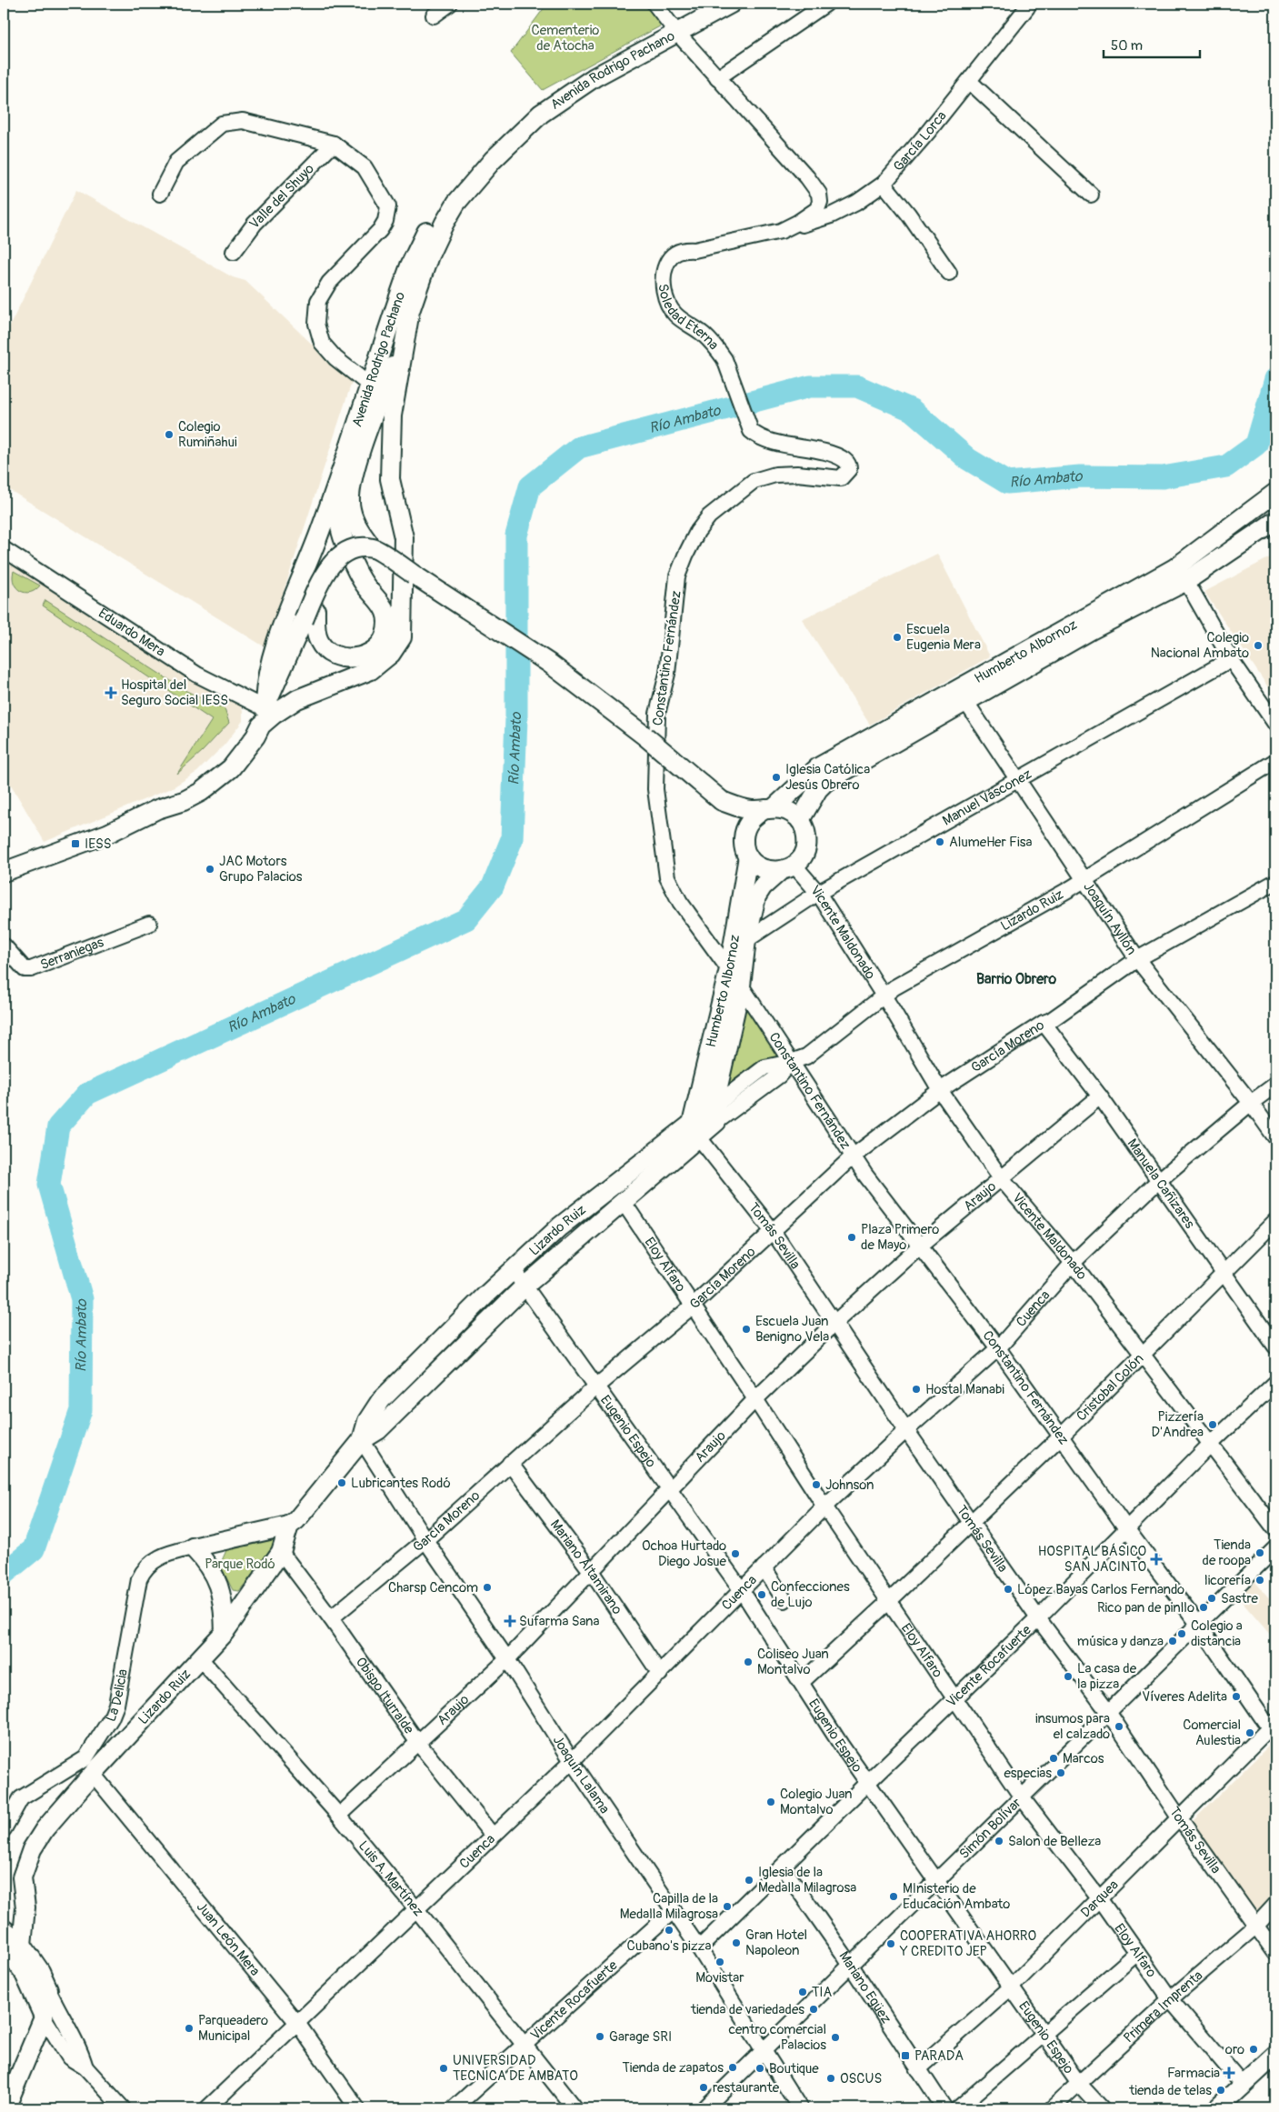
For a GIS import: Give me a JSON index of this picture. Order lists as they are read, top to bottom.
{
  "streets": {
    "main road": [
      "Avenida Rodrigo Pachano",
      "Humberto Albornoz",
      "Lizardo Ruiz",
      "La Delicia"
    ],
    "street": [
      "García Lorca",
      "Valle del Shuyo",
      "Soledad Eterna",
      "Eduardo Mera",
      "Constantino Fernández",
      "Manuel Vásconez",
      "Joaquín Ayllón",
      "Vicente Maldonado",
      "Serraniegas",
      "García Moreno",
      "Manuela Cañizares",
      "Araujo",
      "Tomás Sevilla",
      "Eloy Alfaro",
      "Cuenca",
      "Cristobal Colón",
      "Eugenio Espejo",
      "Mariano Altamirano",
      "Vicente Rocafuerte",
      "Obispo Iturralde",
      "Joaquín Lalama",
      "Simón Bolívar",
      "Luis A. Martínez",
      "Darquea",
      "Juan León Mera",
      "Mariano Egüez",
      "Primera Imprenta"
    ]
  },
  "crossings": [
    ["Avenida Rodrigo Pachano", "Eduardo Mera"],
    ["García Lorca", "Soledad Eterna"],
    ["Soledad Eterna", "Constantino Fernández"],
    ["Humberto Albornoz", "Constantino Fernández"],
    ["Humberto Albornoz", "Manuel Vásconez"],
    ["Humberto Albornoz", "Lizardo Ruiz"],
    ["Humberto Albornoz", "Joaquín Ayllón"],
    ["Humberto Albornoz", "Vicente Maldonado"],
    ["Humberto Albornoz", "Tomás Sevilla"],
    ["Constantino Fernández", "Lizardo Ruiz"],
    ["Constantino Fernández", "García Moreno"],
    ["Constantino Fernández", "Araujo"],
    ["Constantino Fernández", "Cuenca"],
    ["Constantino Fernández", "Cristobal Colón"],
    ["Constantino Fernández", "Vicente Rocafuerte"],
    ["Constantino Fernández", "Simón Bolívar"],
    ["Constantino Fernández", "Darquea"],
    ["Manuel Vásconez", "Joaquín Ayllón"],
    ["Manuel Vásconez", "Vicente Maldonado"],
    ["Lizardo Ruiz", "Joaquín Ayllón"],
    ["Lizardo Ruiz", "Vicente Maldonado"],
    ["Lizardo Ruiz", "Tomás Sevilla"],
    ["Lizardo Ruiz", "Eloy Alfaro"],
    ["Lizardo Ruiz", "Eugenio Espejo"],
    ["Lizardo Ruiz", "La Delicia"],
    ["Lizardo Ruiz", "Obispo Iturralde"],
    ["Lizardo Ruiz", "Joaquín Lalama"],
    ["Lizardo Ruiz", "Luis A. Martínez"],
    ["Lizardo Ruiz", "Juan León Mera"],
    ["Joaquín Ayllón", "García Moreno"],
    ["Joaquín Ayllón", "Cuenca"],
    ["Vicente Maldonado", "García Moreno"],
    ["Vicente Maldonado", "Araujo"],
    ["Vicente Maldonado", "Cuenca"],
    ["Vicente Maldonado", "Cristobal Colón"],
    ["Vicente Maldonado", "Vicente Rocafuerte"],
    ["García Moreno", "Manuela Cañizares"],
    ["García Moreno", "Tomás Sevilla"],
    ["García Moreno", "Eloy Alfaro"],
    ["García Moreno", "Eugenio Espejo"],
    ["García Moreno", "Mariano Altamirano"],
    ["García Moreno", "Obispo Iturralde"],
    ["García Moreno", "Joaquín Lalama"],
    ["Manuela Cañizares", "Araujo"],
    ["Manuela Cañizares", "Cuenca"],
    ["Manuela Cañizares", "Cristobal Colón"],
    ["Araujo", "Tomás Sevilla"],
    ["Araujo", "Eloy Alfaro"],
    ["Araujo", "Eugenio Espejo"],
    ["Araujo", "Mariano Altamirano"],
    ["Araujo", "Obispo Iturralde"],
    ["Araujo", "Joaquín Lalama"],
    ["Araujo", "Luis A. Martínez"],
    ["Tomás Sevilla", "Cuenca"],
    ["Tomás Sevilla", "Cristobal Colón"],
    ["Tomás Sevilla", "Vicente Rocafuerte"],
    ["Tomás Sevilla", "Simón Bolívar"],
    ["Tomás Sevilla", "Darquea"],
    ["Tomás Sevilla", "Primera Imprenta"],
    ["Eloy Alfaro", "Cuenca"],
    ["Eloy Alfaro", "Cristobal Colón"],
    ["Eloy Alfaro", "Vicente Rocafuerte"],
    ["Eloy Alfaro", "Simón Bolívar"],
    ["Eloy Alfaro", "Darquea"],
    ["Eloy Alfaro", "Primera Imprenta"],
    ["Cuenca", "Eugenio Espejo"],
    ["Cuenca", "Mariano Altamirano"],
    ["Cuenca", "Obispo Iturralde"],
    ["Cuenca", "Joaquín Lalama"],
    ["Cuenca", "Luis A. Martínez"],
    ["Cuenca", "Juan León Mera"],
    ["Cristobal Colón", "Eugenio Espejo"],
    ["Eugenio Espejo", "Vicente Rocafuerte"],
    ["Eugenio Espejo", "Simón Bolívar"],
    ["Eugenio Espejo", "Darquea"],
    ["Eugenio Espejo", "Primera Imprenta"],
    ["Vicente Rocafuerte", "Joaquín Lalama"],
    ["Vicente Rocafuerte", "Luis A. Martínez"],
    ["Vicente Rocafuerte", "Mariano Egüez"],
    ["Joaquín Lalama", "Simón Bolívar"],
    ["Simón Bolívar", "Mariano Egüez"],
    ["Darquea", "Mariano Egüez"]
  ],
  "districts": ["Barrio Obrero"],
  "water": ["Río Ambato"],
  "parks": ["Cementerio de Atocha", "Parque Rodó"],
  "places": {
    "other": [
      "Colegio Rumiñahui",
      "Escuela Eugenia Mera",
      "Colegio Nacional Ambato",
      "Iglesia Católica Jesús Obrero",
      "AlumeHer Fisa",
      "JAC Motors Grupo Palacios",
      "Plaza Primero de Mayo",
      "Escuela Juan Benigno Vela",
      "Hostal Manabi",
      "Pizzería D'Andrea",
      "Lubricantes Rodó",
      "Johnson",
      "Tienda de roopa",
      "Ochoa Hurtado Diego Josue",
      "licorería",
      "Charsp Cencom",
      "López Bayas Carlos Fernando",
      "Confecciones de Lujo",
      "Sastre",
      "Rico pan de pinllo",
      "Colegio a distancia",
      "música y danza",
      "Coliseo Juan Montalvo",
      "La casa de la pizza",
      "Víveres Adelita",
      "insumos para el calzado",
      "Comercial Aulestia",
      "Marcos",
      "especias",
      "Colegio Juan Montalvo",
      "Salon de Belleza",
      "Iglesia de la Medalla Milagrosa",
      "MInisterio de Educación Ambato",
      "Capilla de la Medalla Milagrosa",
      "Cubano's pizza",
      "Gran Hotel Napoleon",
      "COOPERATIVA AHORRO Y CREDITO JEP",
      "Movistar",
      "TIA",
      "tienda de variedades",
      "Parqueadero Municipal",
      "Garage SRI",
      "centro comercial Palacios",
      "oro",
      "Tienda de zapatos",
      "UNIVERSIDAD TECNICA DE AMBATO",
      "Boutique",
      "OSCUS",
      "restaurante",
      "tienda de telas"
    ],
    "health": [
      "Hospital del Seguro Social IESS",
      "HOSPITAL BÁSICO SAN JACINTO",
      "Sufarma Sana",
      "Farmacia"
    ],
    "transit": ["IESS", "PARADA"]
  },
  "scale_bar": "50 m"
}
